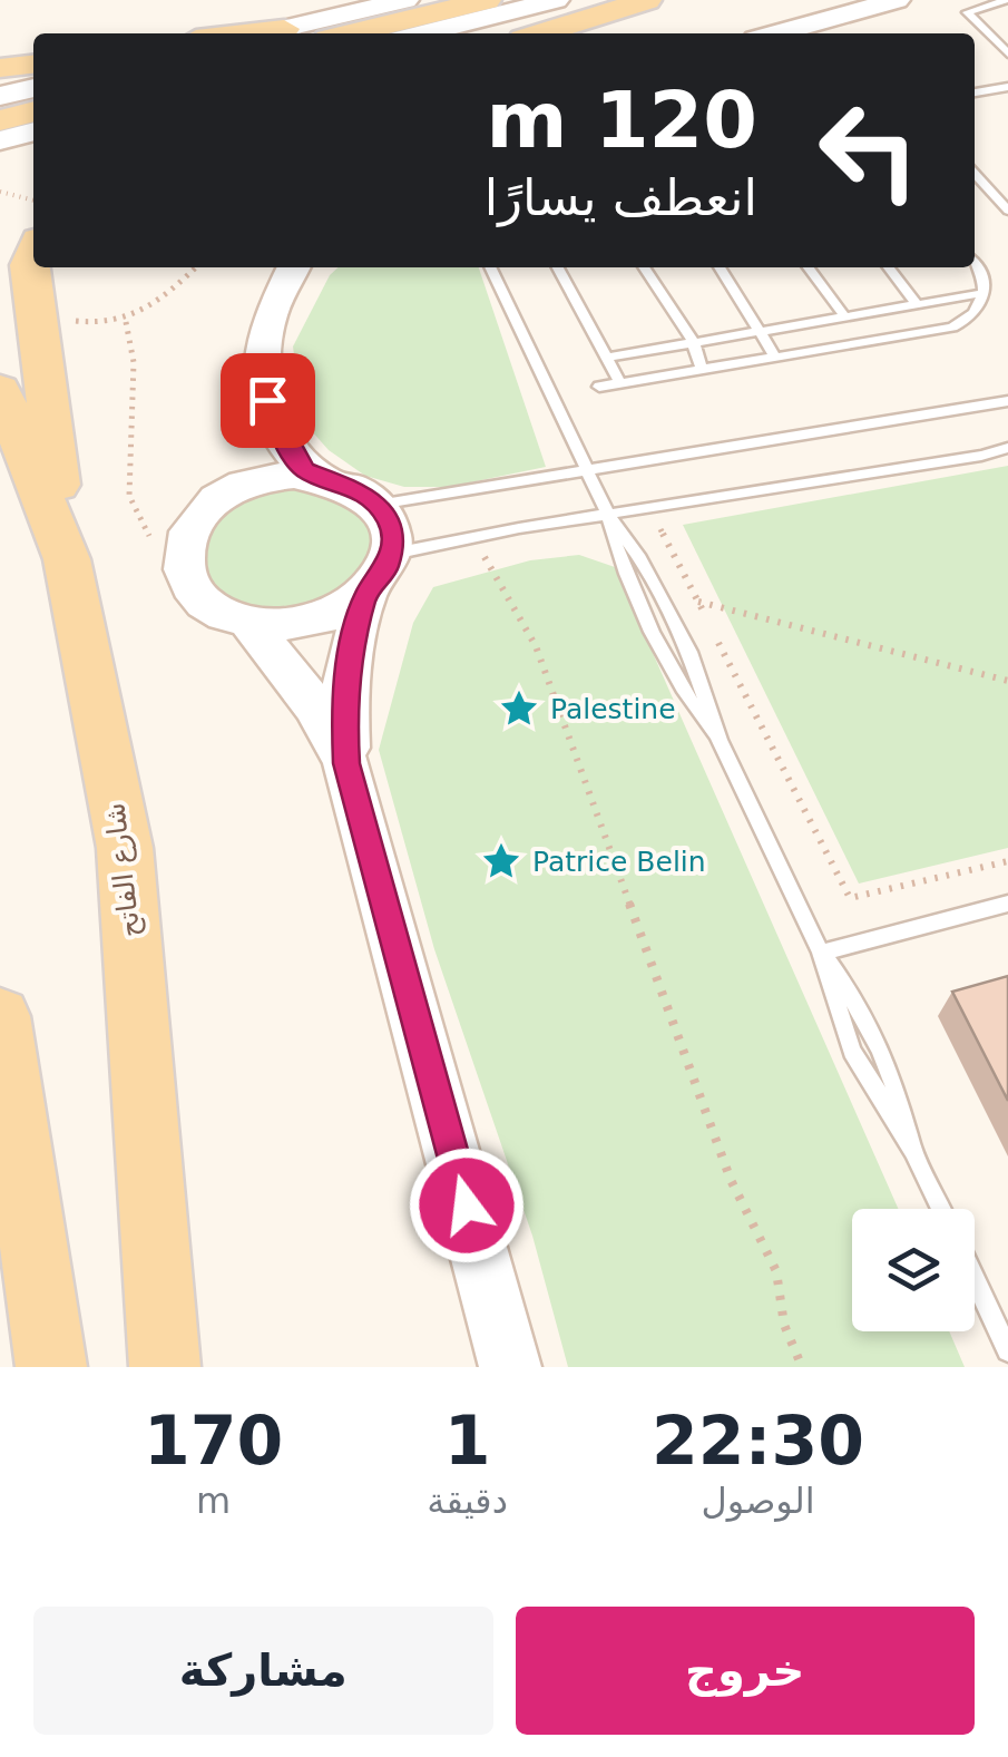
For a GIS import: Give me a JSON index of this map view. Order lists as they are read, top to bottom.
{
  "streets": {
    "main road": ["شارع الفاتح"]
  },
  "places": {
    "place": ["Palestine", "Patrice Belin"]
  },
  "page": {
    "turn": ["120 m", "انعطف يسارًا"],
    "eta": [
      "22:30",
      "الوصول",
      "1",
      "دقيقة",
      "170",
      "m"
    ],
    "buttons": ["خروج", "مشاركة"]
  }
}
